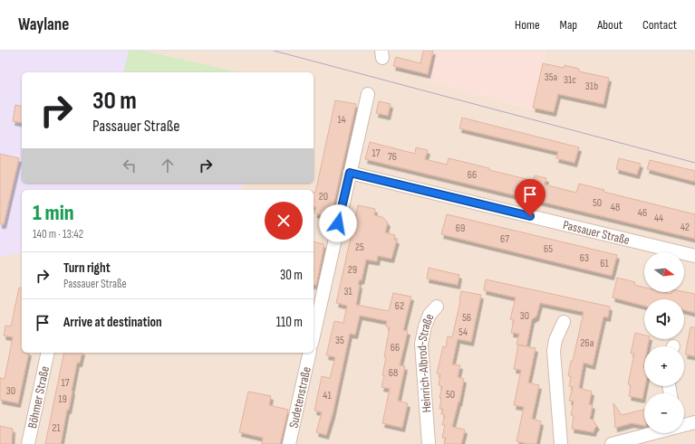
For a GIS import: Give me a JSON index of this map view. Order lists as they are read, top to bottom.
{
  "streets": {
    "street": [
      "Passauer Straße",
      "Heinrich-Albrod-Straße",
      "Böhmer Straße",
      "Sudetenstraße"
    ]
  },
  "house_numbers": [
    "35a",
    "31c",
    "31b",
    "14",
    "17",
    "76",
    "66",
    "20",
    "50",
    "48",
    "46",
    "44",
    "42",
    "69",
    "67",
    "25",
    "65",
    "63",
    "61",
    "29",
    "31",
    "62",
    "30",
    "56",
    "54",
    "35",
    "26a",
    "66",
    "68",
    "17",
    "30",
    "50",
    "41",
    "19",
    "21"
  ],
  "north": "right",
  "page": {
    "header": "Waylane",
    "nav": [
      "Home",
      "Map",
      "About",
      "Contact"
    ],
    "turn": ["30 m", "Passauer Straße"],
    "heading": ["1 min", "140 m · 13:42"],
    "list": [
      {
        "name": "Turn right",
        "note": "Passauer Straße",
        "value": "30 m"
      },
      {
        "name": "Arrive at destination",
        "value": "110 m"
      }
    ],
    "map_buttons": ["+", "−"]
  }
}
